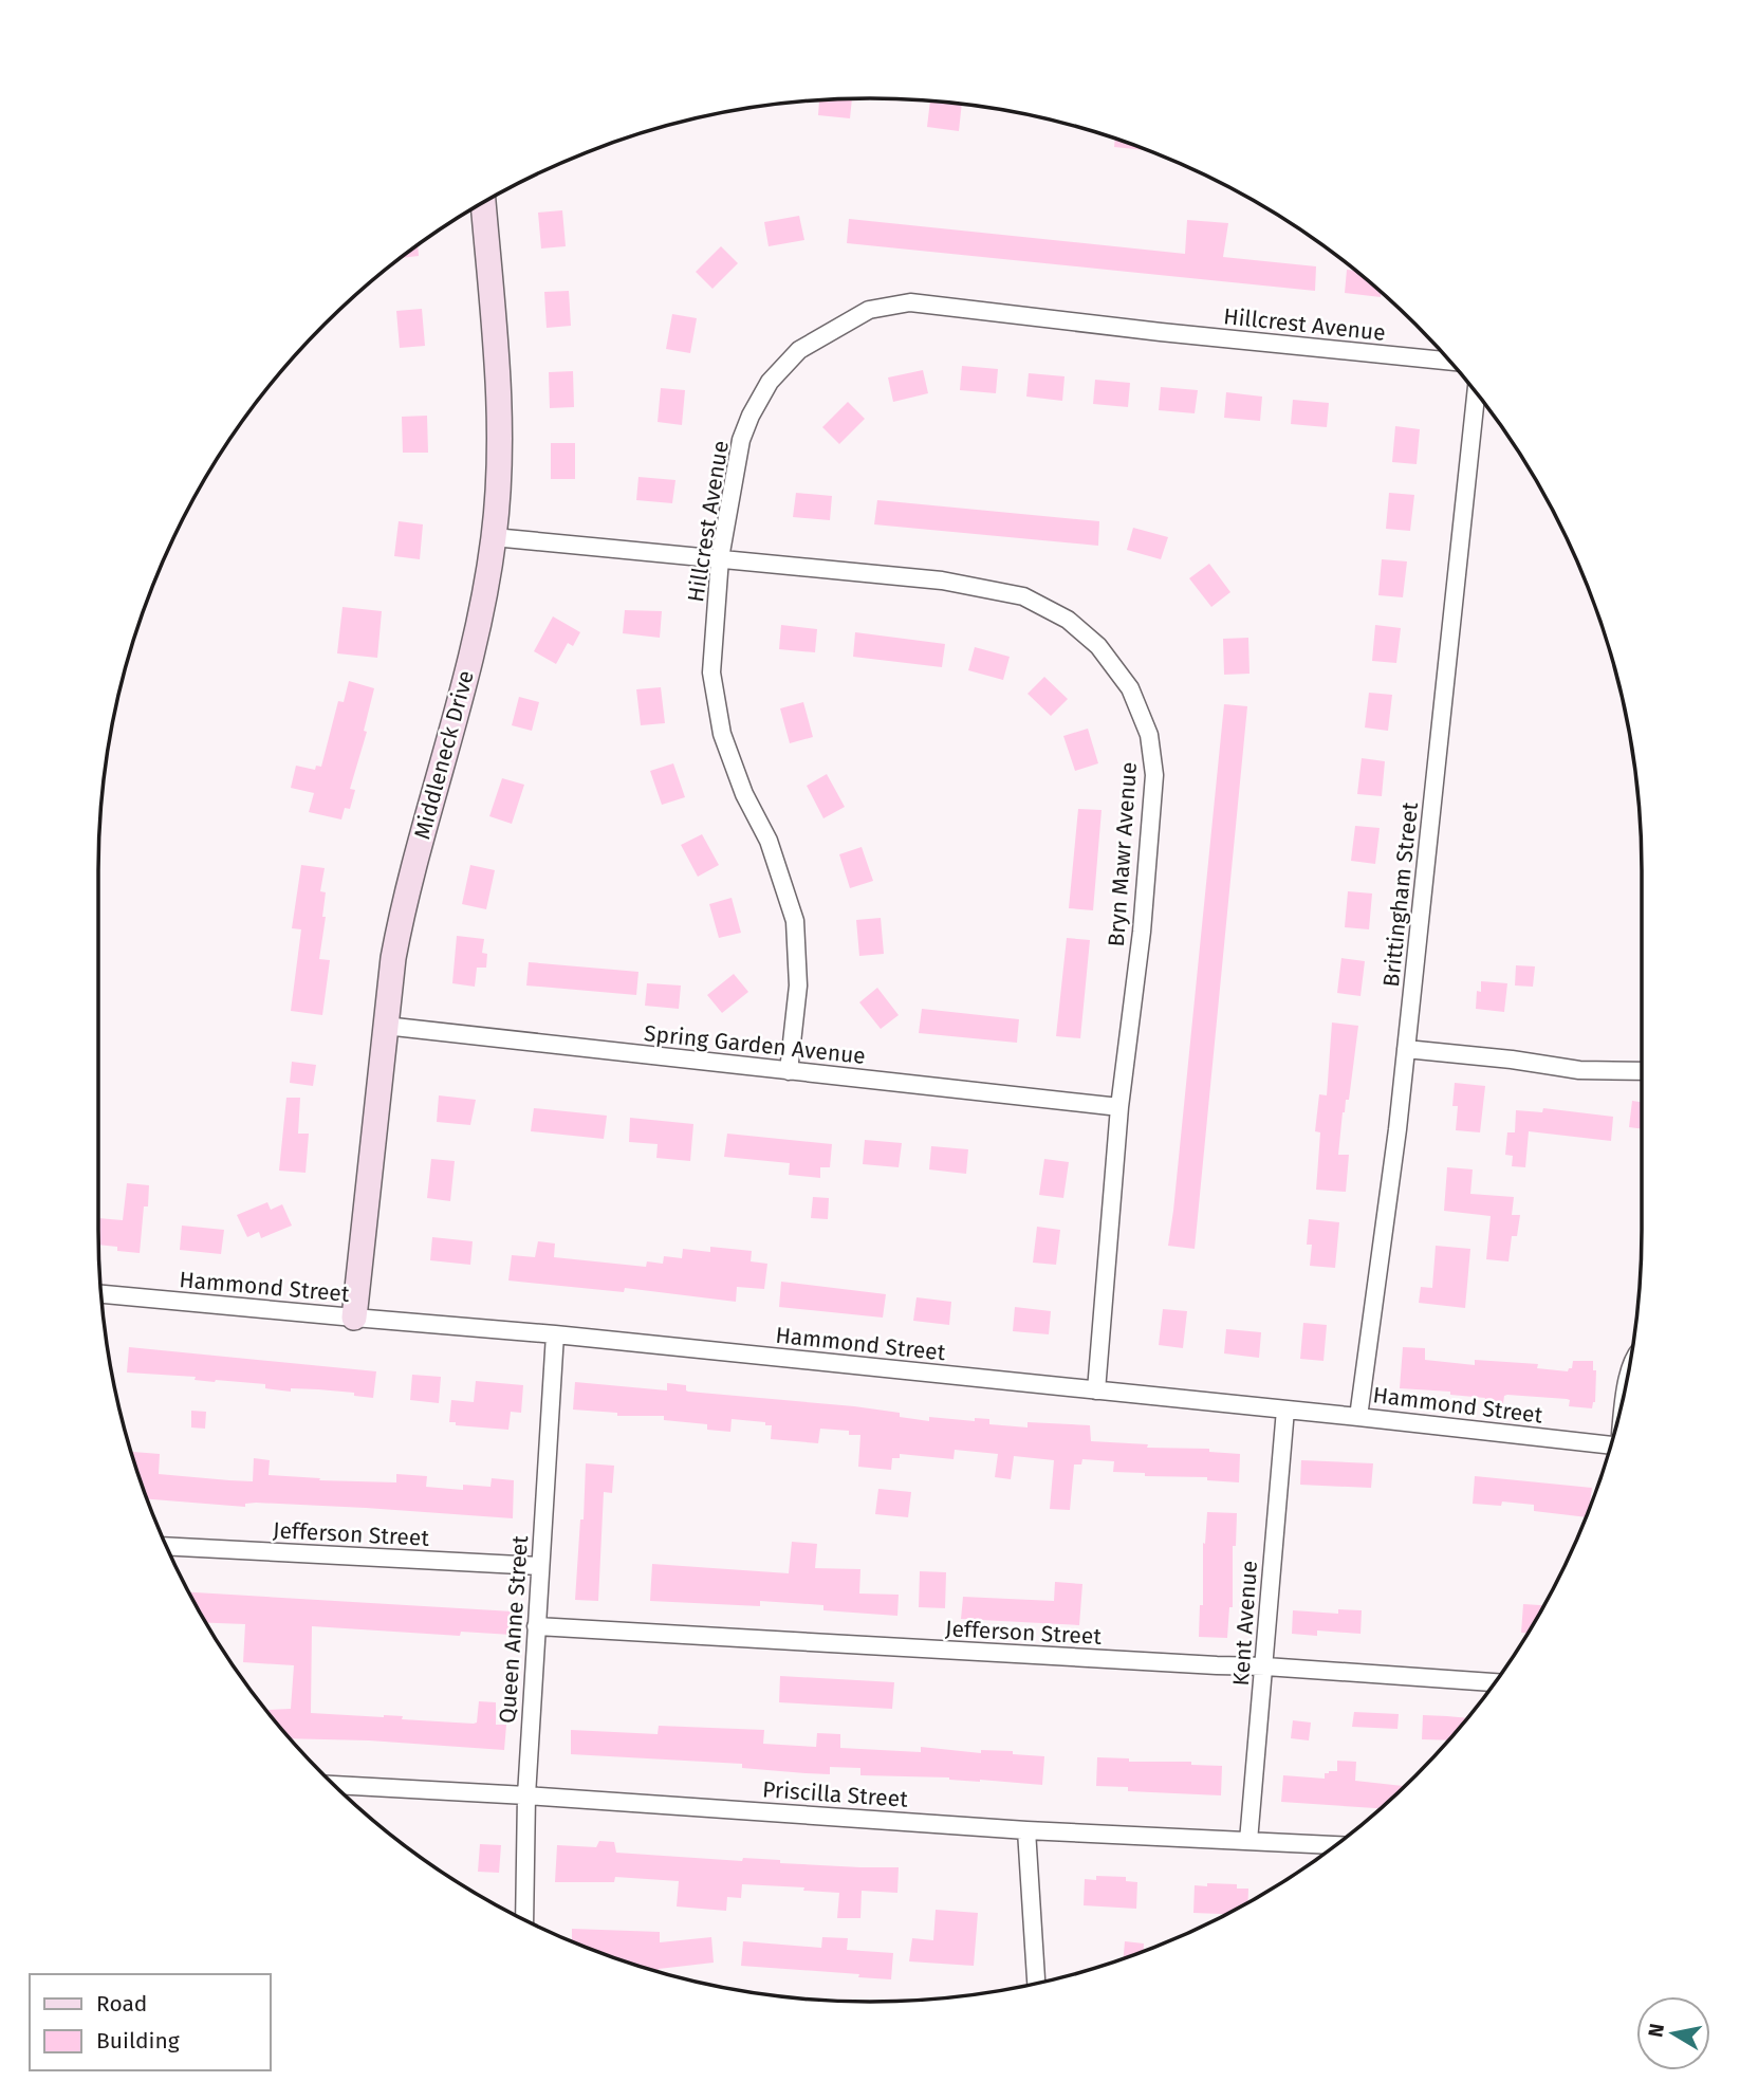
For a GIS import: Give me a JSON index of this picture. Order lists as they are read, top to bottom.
{
  "streets": {
    "street": [
      "Hillcrest Avenue",
      "Middleneck Drive",
      "Bryn Mawr Avenue",
      "Brittingham Street",
      "Spring Garden Avenue",
      "Hammond Street",
      "Jefferson Street",
      "Kent Avenue",
      "Queen Anne Street",
      "Priscilla Street"
    ]
  },
  "crossings": [
    ["Hillcrest Avenue", "Bryn Mawr Avenue"],
    ["Hillcrest Avenue", "Spring Garden Avenue"],
    ["Middleneck Drive", "Bryn Mawr Avenue"],
    ["Middleneck Drive", "Spring Garden Avenue"],
    ["Middleneck Drive", "Hammond Street"],
    ["Bryn Mawr Avenue", "Spring Garden Avenue"],
    ["Bryn Mawr Avenue", "Hammond Street"],
    ["Brittingham Street", "Hammond Street"],
    ["Hammond Street", "Kent Avenue"],
    ["Hammond Street", "Queen Anne Street"],
    ["Jefferson Street", "Kent Avenue"],
    ["Jefferson Street", "Queen Anne Street"],
    ["Kent Avenue", "Priscilla Street"],
    ["Queen Anne Street", "Priscilla Street"]
  ],
  "legend": ["Road", "Building"],
  "north": "left"
}
